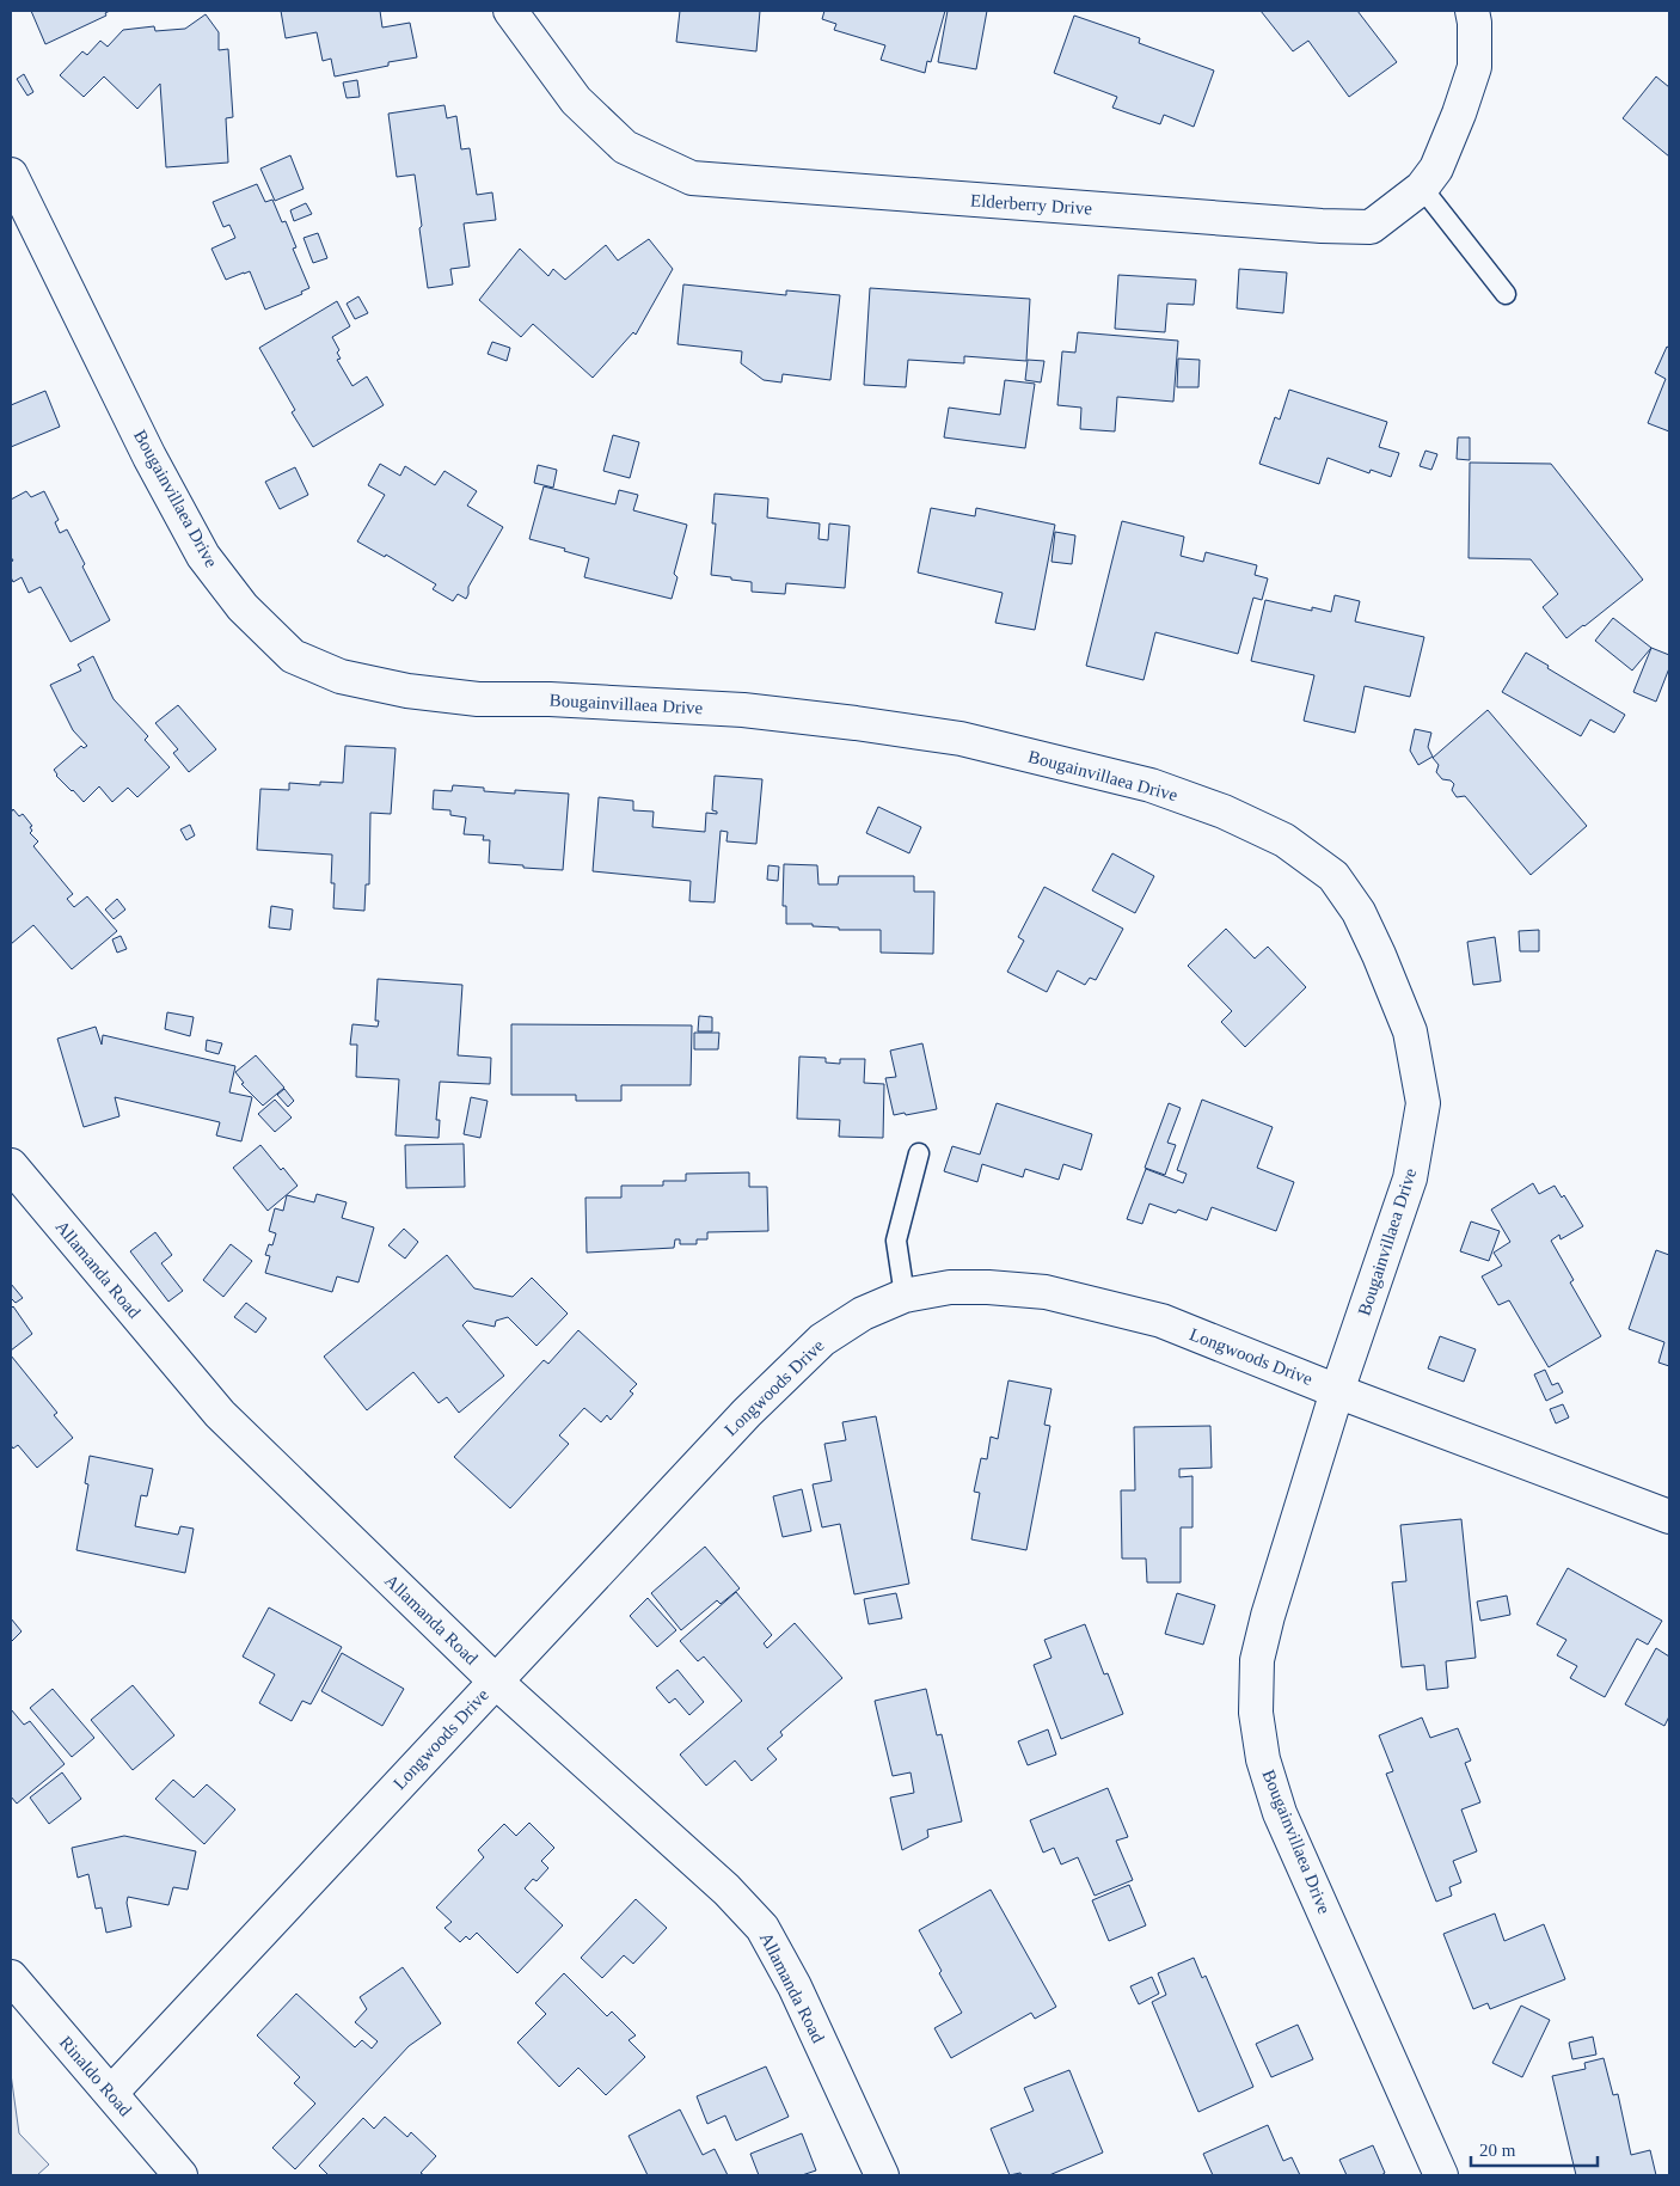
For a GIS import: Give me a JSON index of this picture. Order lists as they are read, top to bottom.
{
  "streets": {
    "street": [
      "Elderberry Drive",
      "Bougainvillaea Drive",
      "Allamanda Road",
      "Longwoods Drive",
      "Rinaldo Road"
    ]
  },
  "crossings": [
    ["Bougainvillaea Drive", "Longwoods Drive"],
    ["Allamanda Road", "Longwoods Drive"],
    ["Longwoods Drive", "Rinaldo Road"]
  ],
  "scale_bar": "20 m"
}
